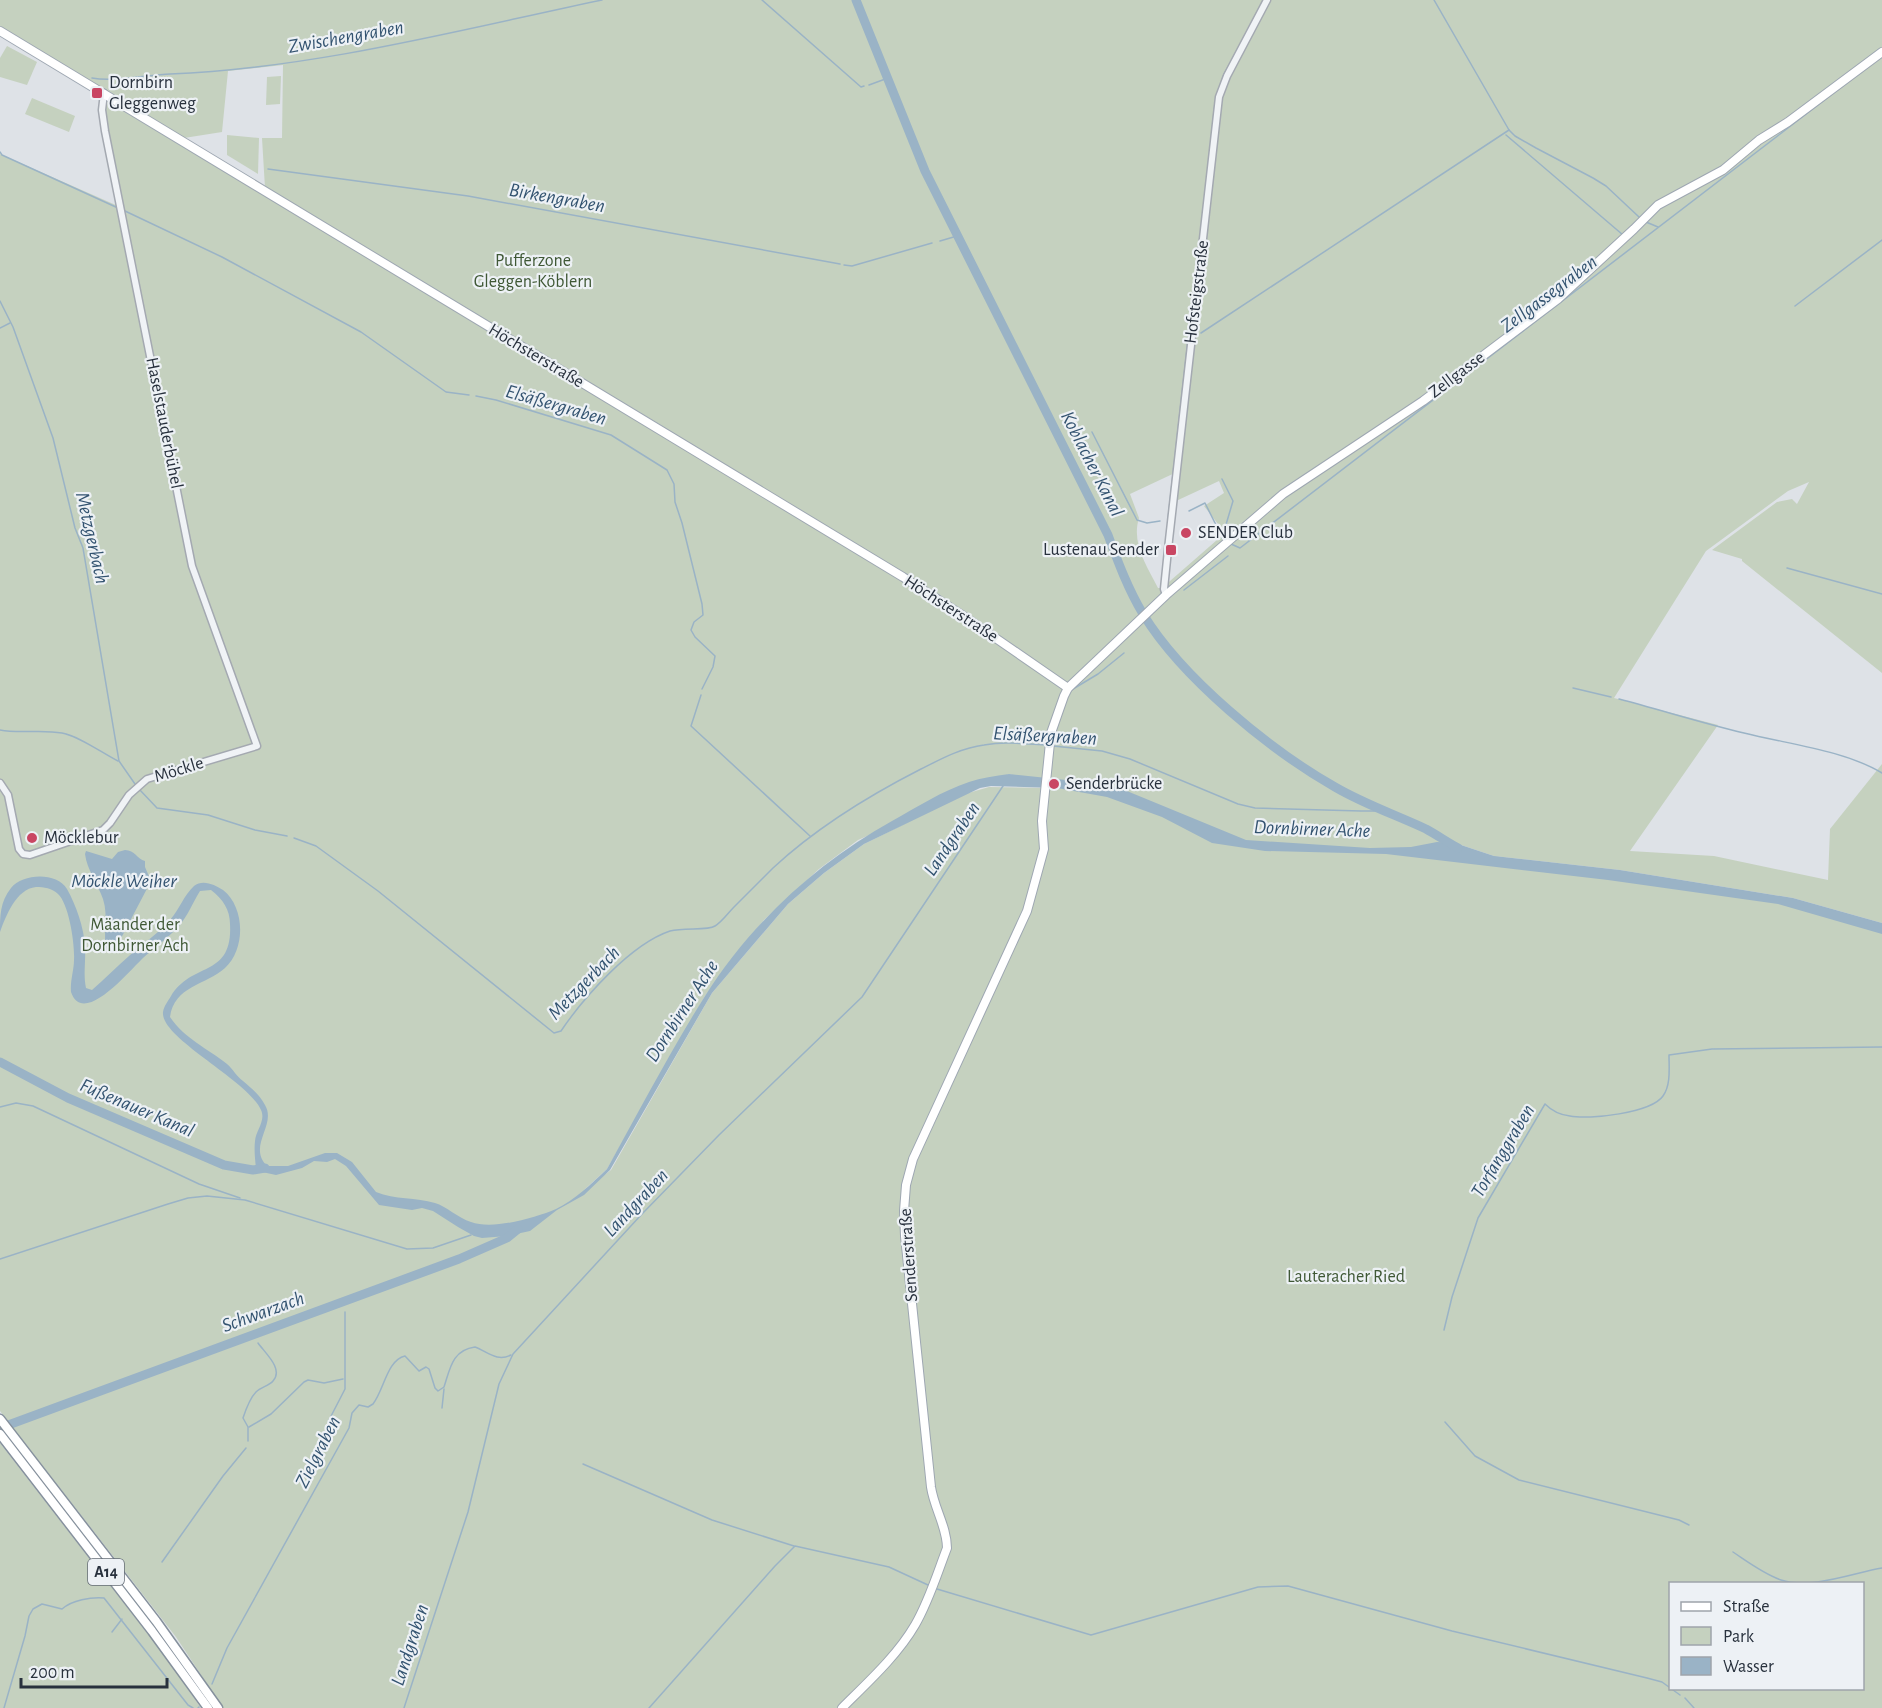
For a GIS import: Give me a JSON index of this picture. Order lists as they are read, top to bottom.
{
  "streets": {
    "highway": ["A14"],
    "main road": ["Höchsterstraße", "Zellgasse", "Senderstraße"],
    "street": ["Hofsteigstraße", "Haselstauderbühel", "Möckle"]
  },
  "crossings": [
    ["Hofsteigstraße", "Zellgasse"],
    ["Höchsterstraße", "Zellgasse"],
    ["Höchsterstraße", "Haselstauderbühel"],
    ["Höchsterstraße", "Senderstraße"],
    ["Zellgasse", "Senderstraße"],
    ["Haselstauderbühel", "Möckle"]
  ],
  "water": [
    "Zwischengraben",
    "Birkengraben",
    "Zellgassegraben",
    "Elsäßergraben",
    "Koblacher Kanal",
    "Metzgerbach",
    "Dornbirner Ache",
    "Landgraben",
    "Möckle Weiher",
    "Fußenauer Kanal",
    "Torfanggraben",
    "Schwarzach",
    "Zielgraben"
  ],
  "parks": ["Pufferzone Gleggen-Köblern", "Mäander der Dornbirner Ach", "Lauteracher Ried"],
  "places": {
    "transit": ["Dornbirn Gleggenweg", "Lustenau Sender"],
    "other": ["SENDER Club", "Senderbrücke", "Möcklebur"]
  },
  "legend": ["Straße", "Park", "Wasser"],
  "scale_bar": "200 m"
}
